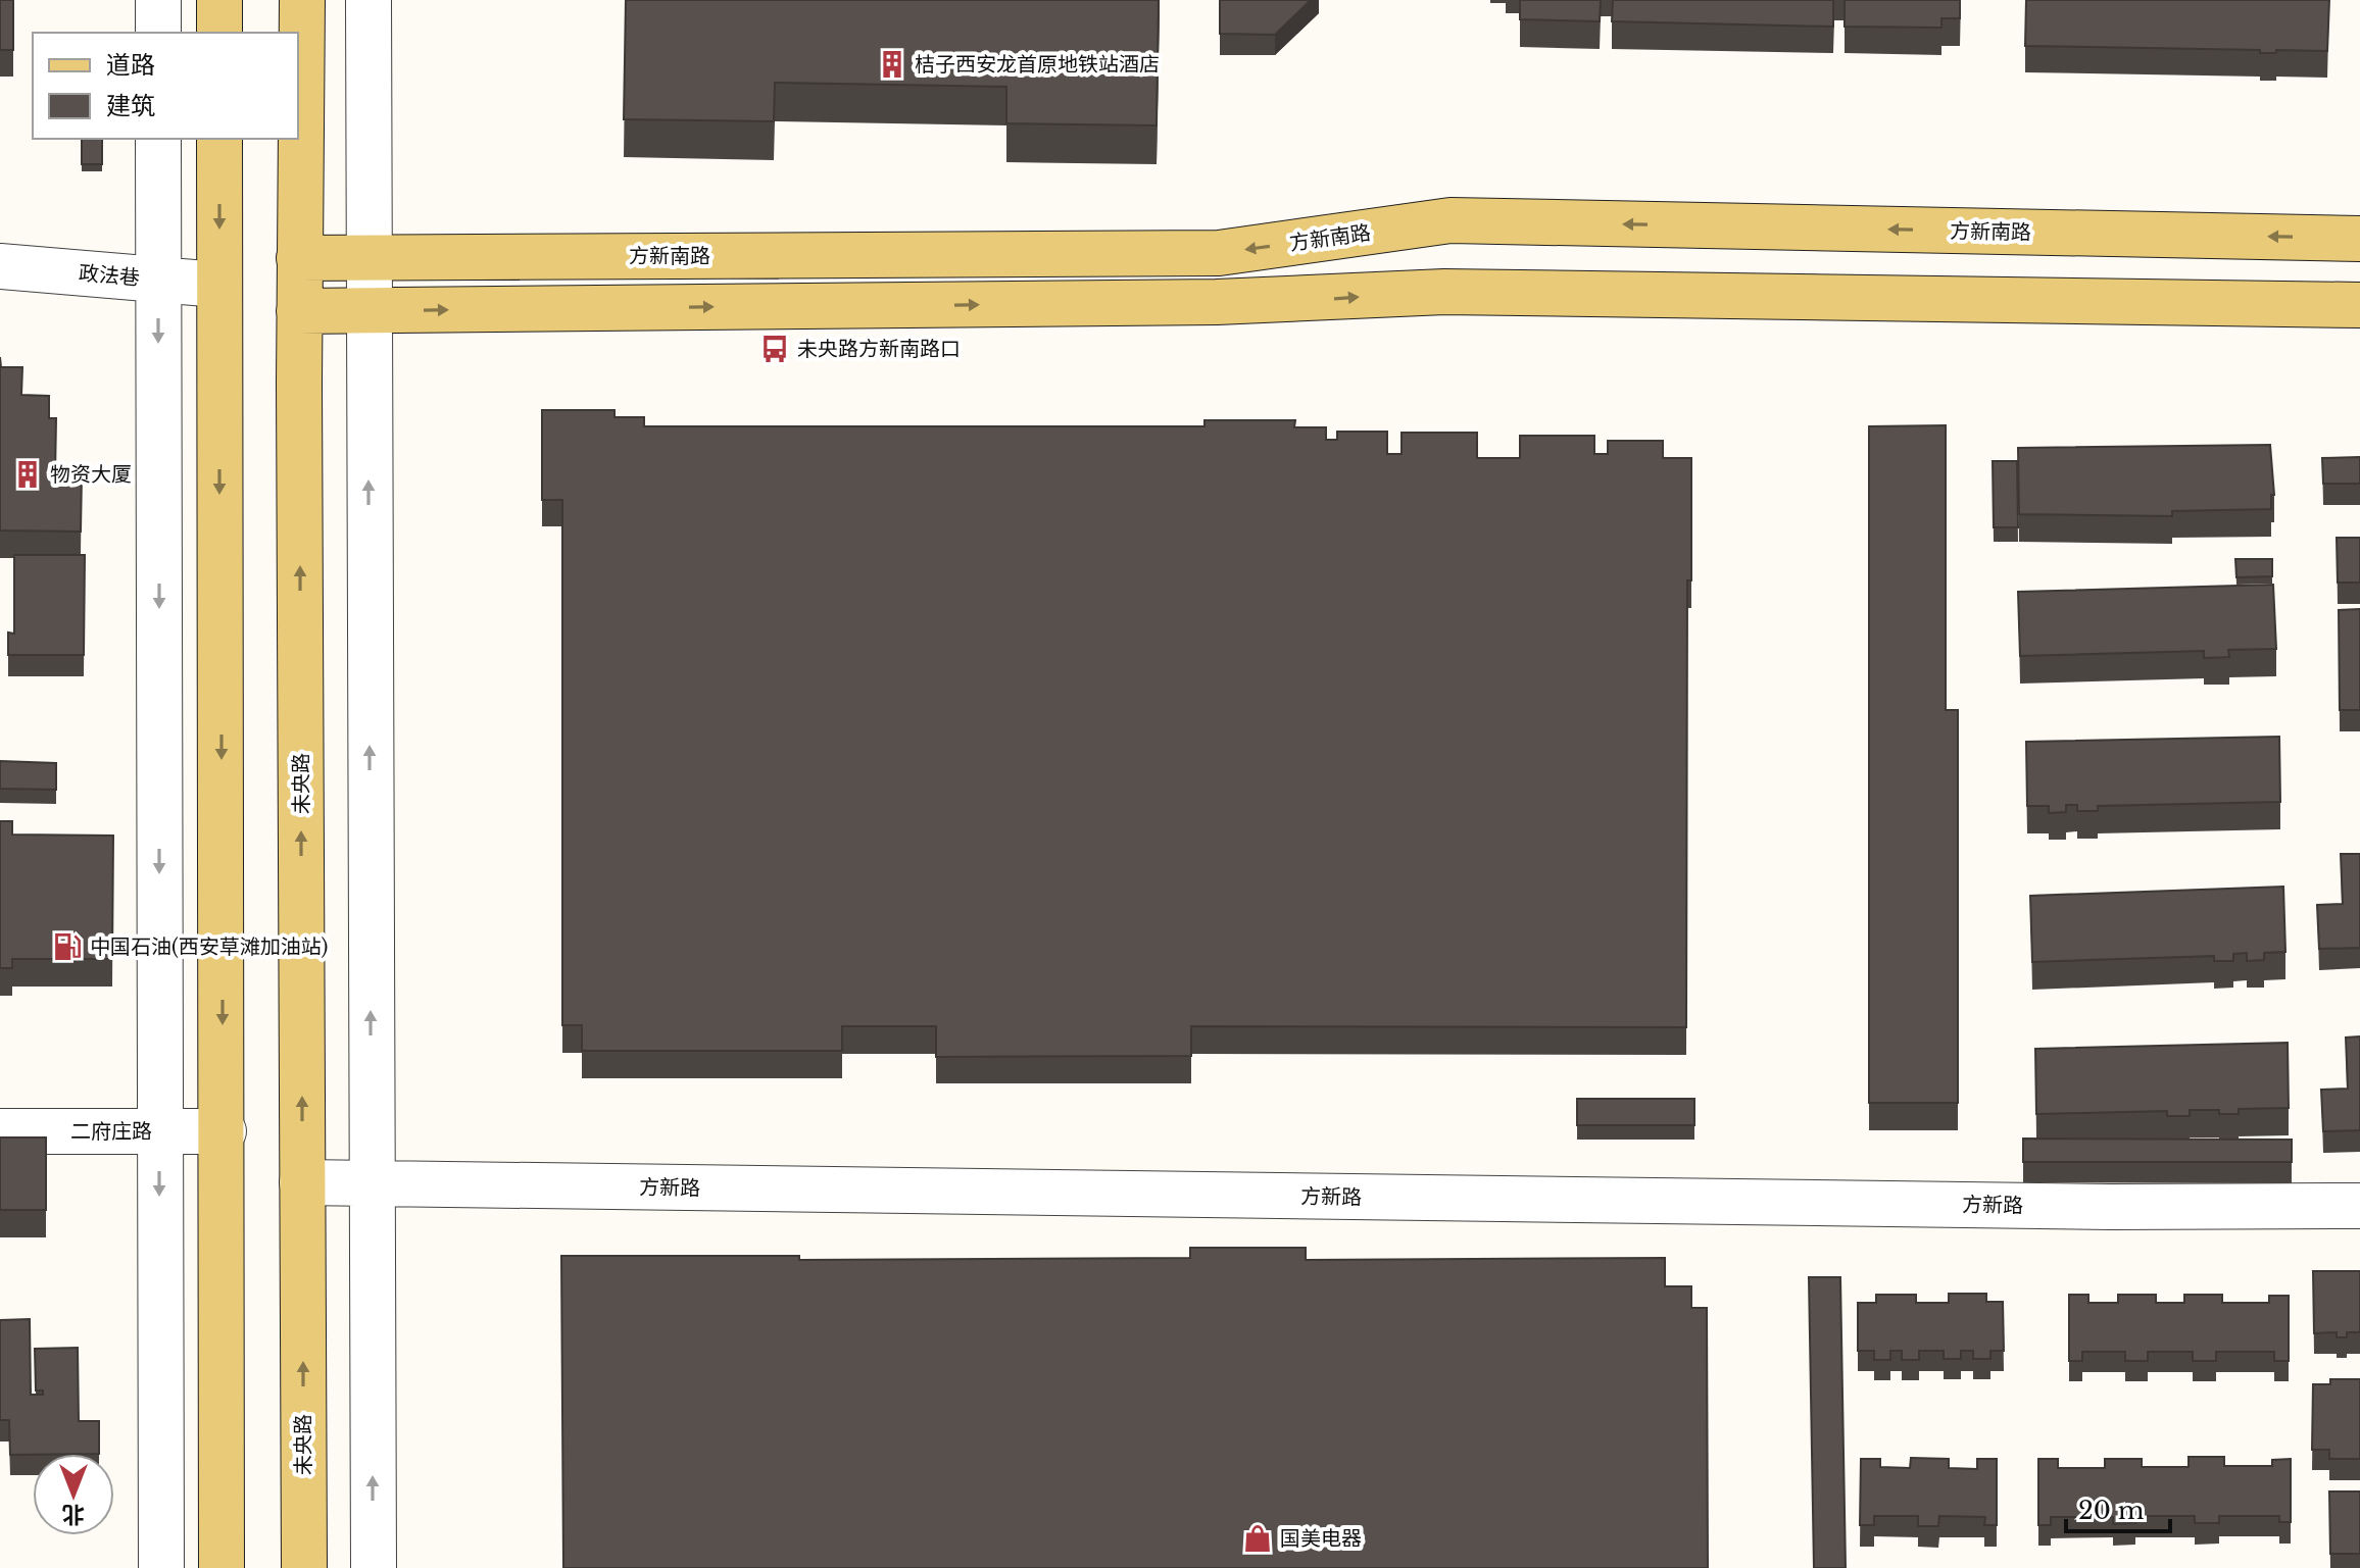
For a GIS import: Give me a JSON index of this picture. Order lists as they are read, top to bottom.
{
  "streets": {
    "main road": ["方新南路", "未央路"],
    "street": ["政法巷", "二府庄路", "方新路"]
  },
  "crossings": [
    ["方新南路", "未央路"],
    ["未央路", "方新路"]
  ],
  "places": {
    "building": ["桔子西安龙首原地铁站酒店", "物资大厦"],
    "bus stop": ["未央路方新南路口"],
    "fuel station": ["中国石油(西安草滩加油站)"],
    "shop": ["国美电器"]
  },
  "legend": ["道路", "建筑"],
  "scale_bar": "20 m",
  "north": "bottom"
}
